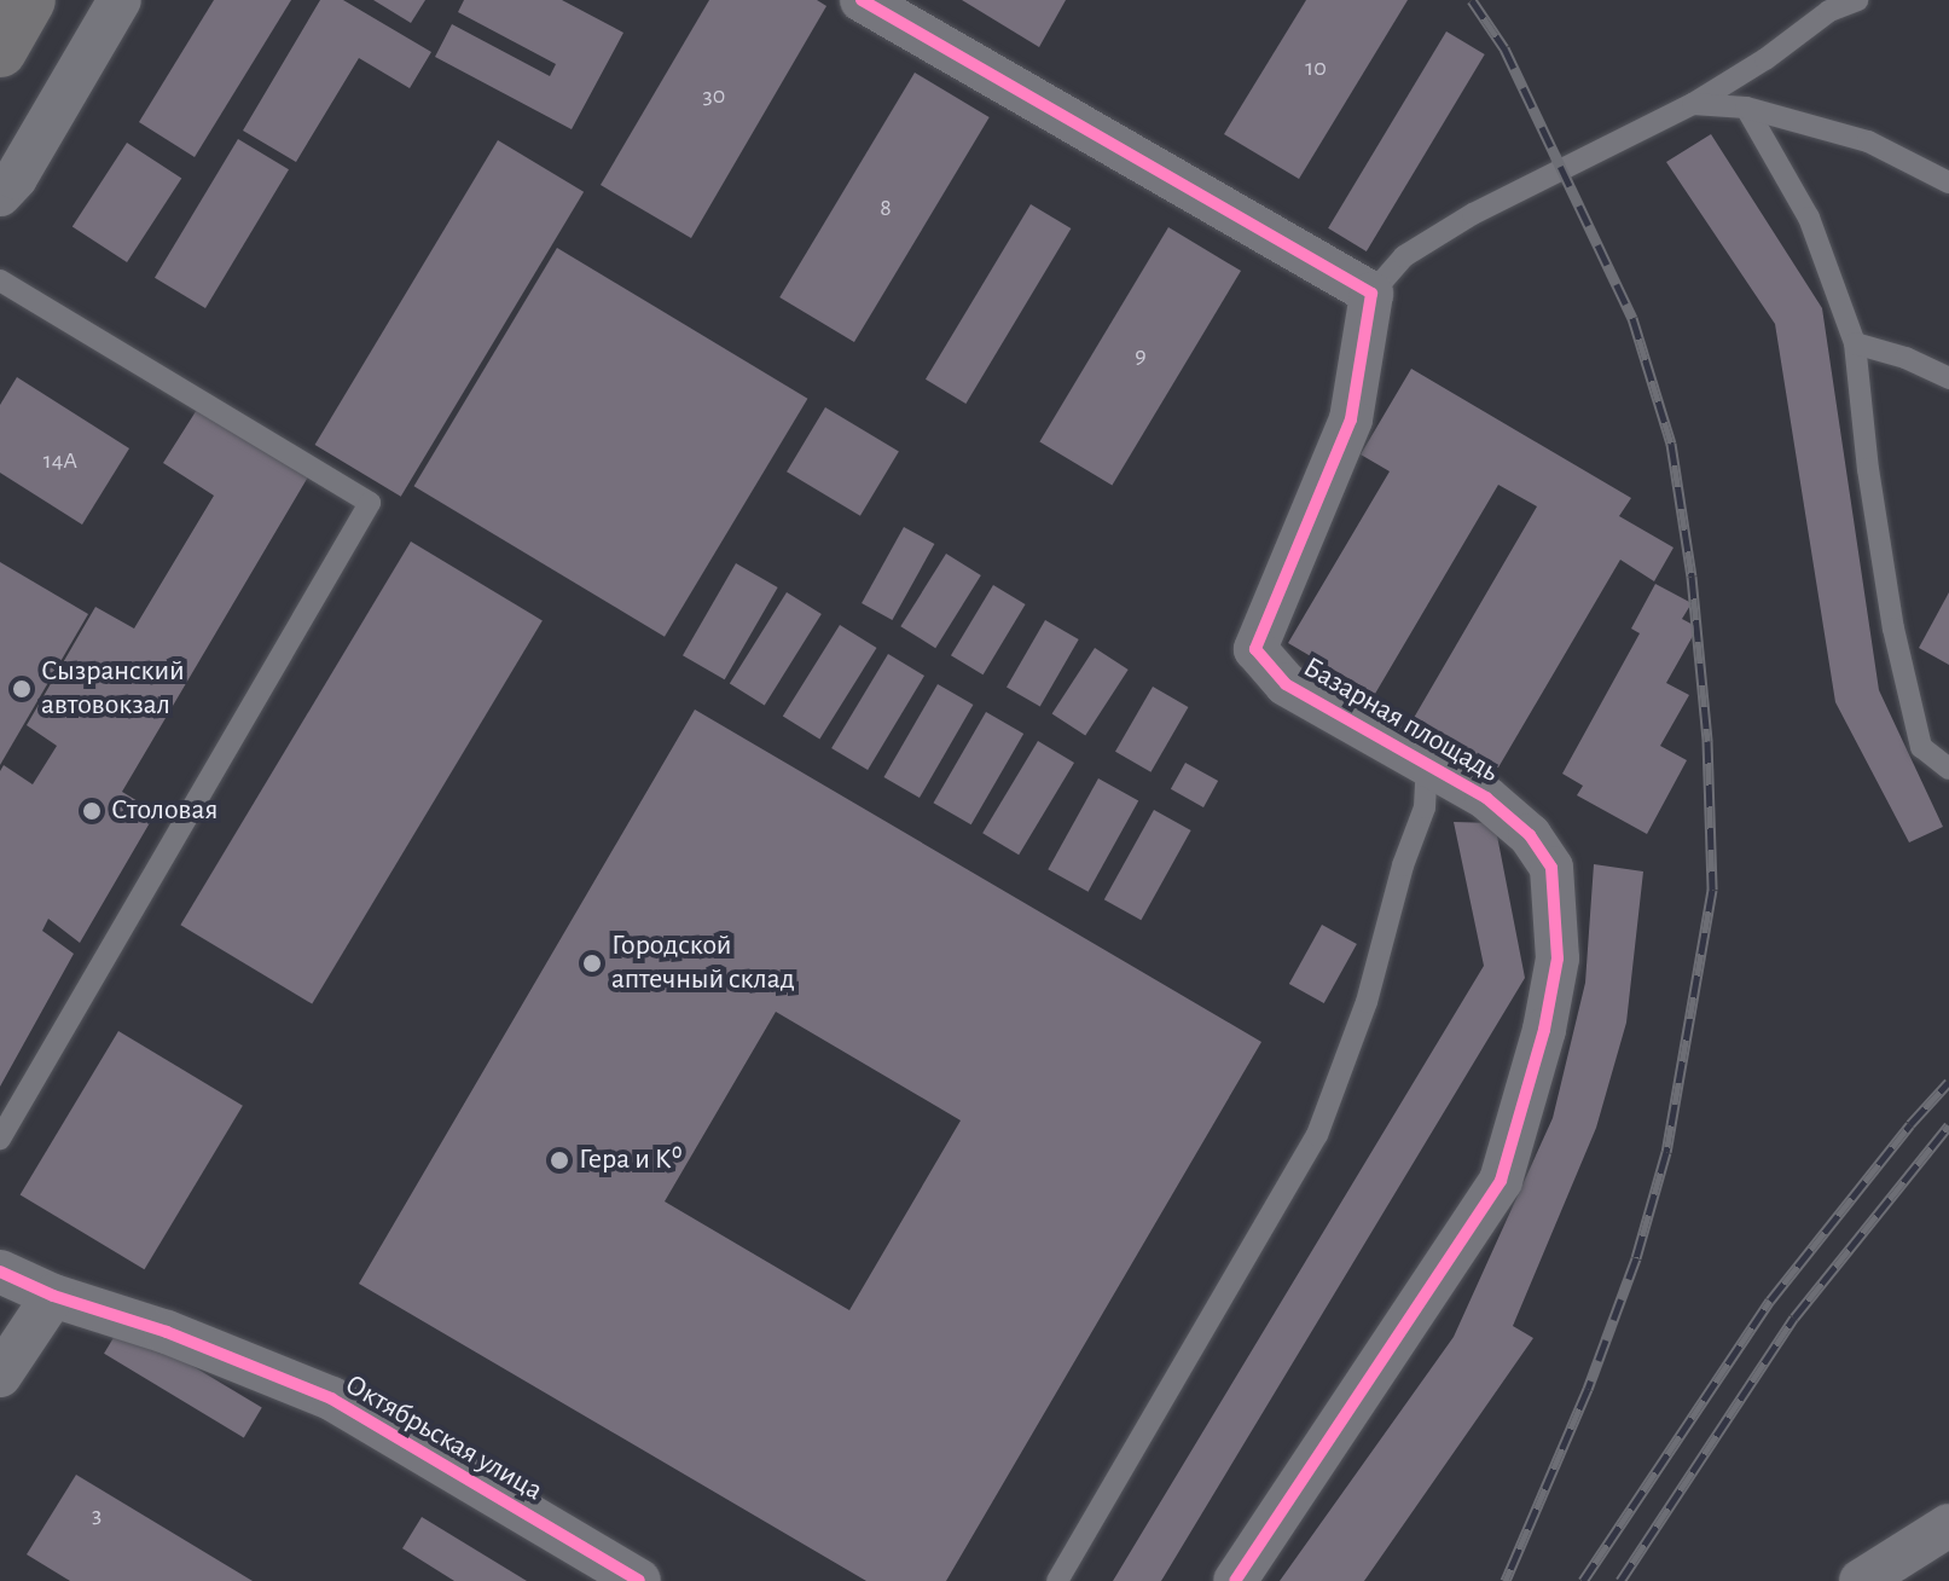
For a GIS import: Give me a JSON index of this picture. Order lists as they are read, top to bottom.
{
  "streets": {
    "street": ["Базарная площадь", "Октябрьская улица"]
  },
  "places": [
    "Сызранский автовокзал",
    "Столовая",
    "Городской аптечный склад",
    "Гера и К⁰"
  ],
  "house_numbers": [
    "10",
    "30",
    "8",
    "9",
    "14А",
    "3"
  ]
}
